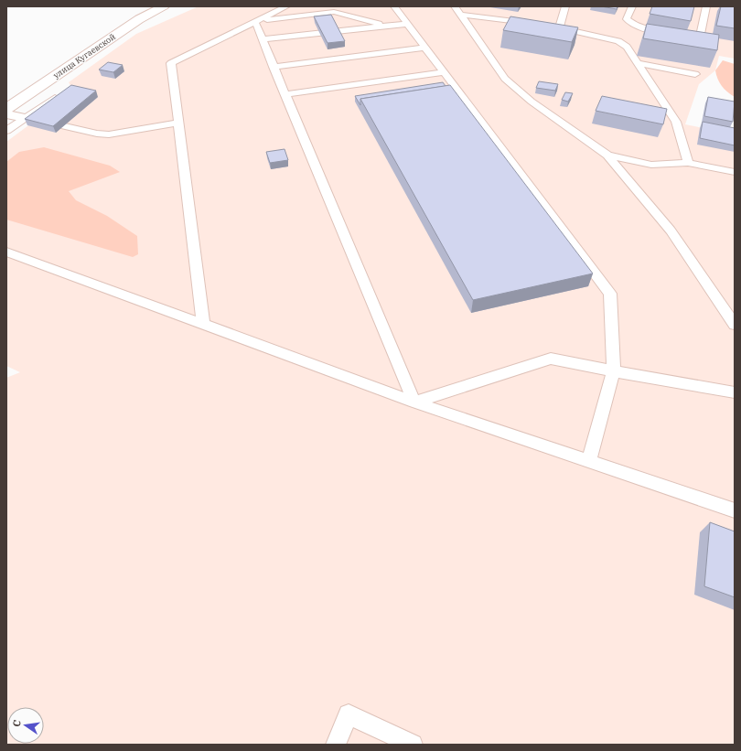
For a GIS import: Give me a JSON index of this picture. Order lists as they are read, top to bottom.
{
  "streets": {
    "street": ["улица Кугаевской"]
  },
  "north": "left"
}
